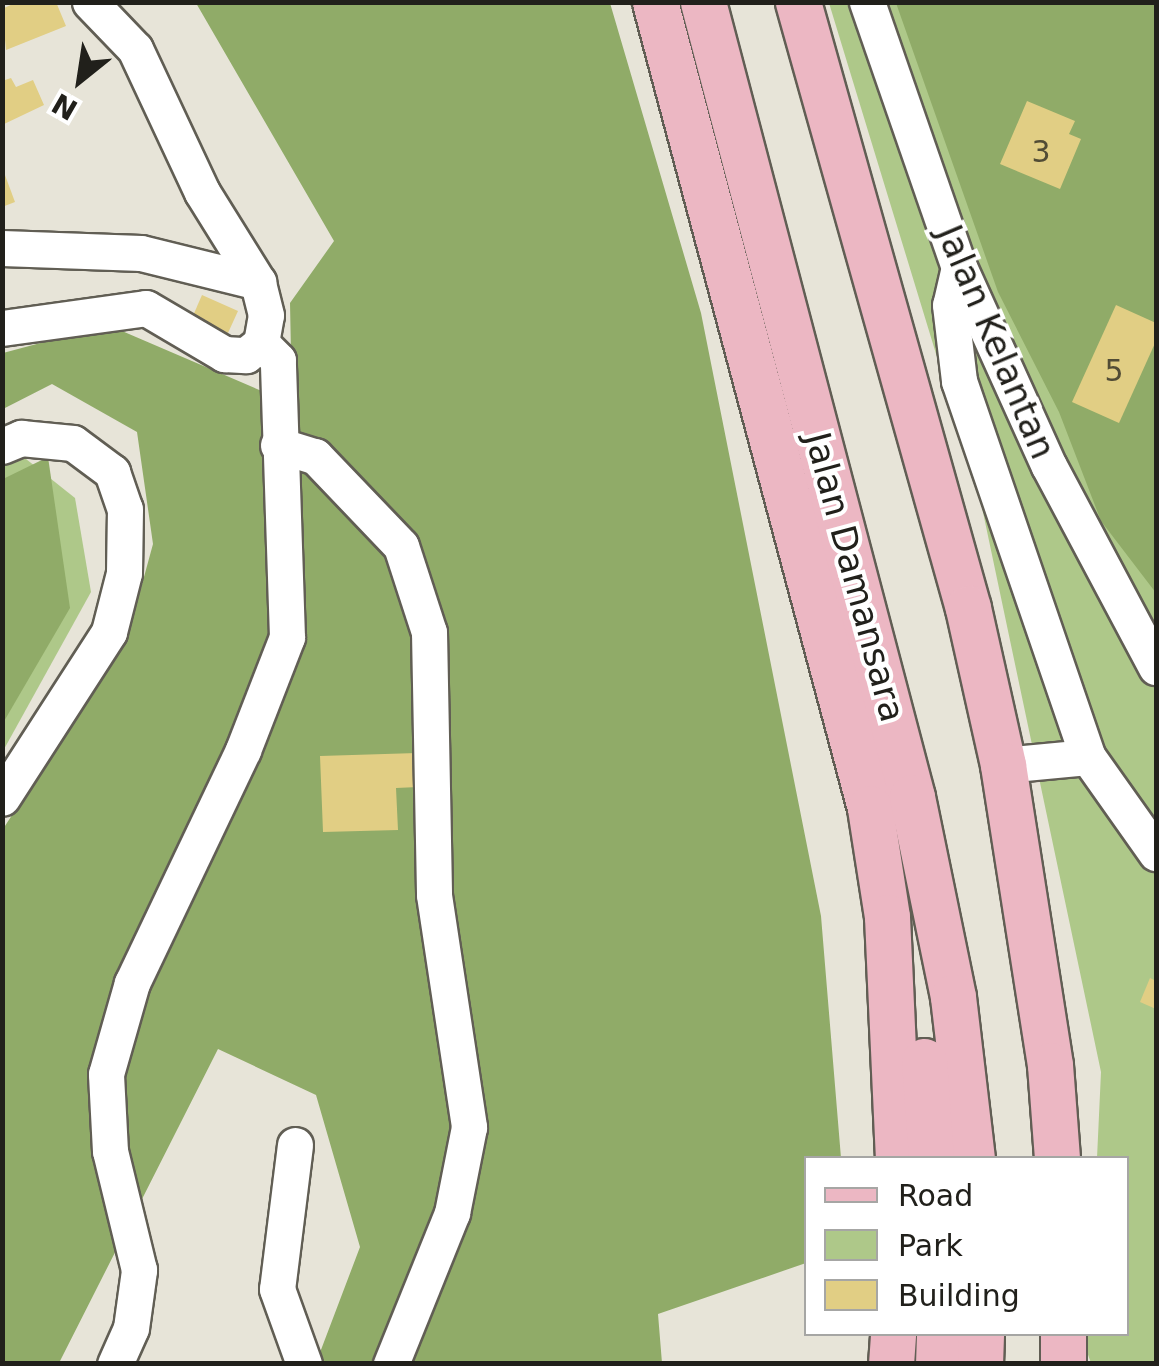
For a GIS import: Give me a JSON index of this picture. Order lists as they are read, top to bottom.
{
  "streets": {
    "main road": ["Jalan Damansara"],
    "street": ["Jalan Kelantan"]
  },
  "house_numbers": ["3", "5"],
  "legend": ["Road", "Park", "Building"],
  "north": "bottom left"
}
